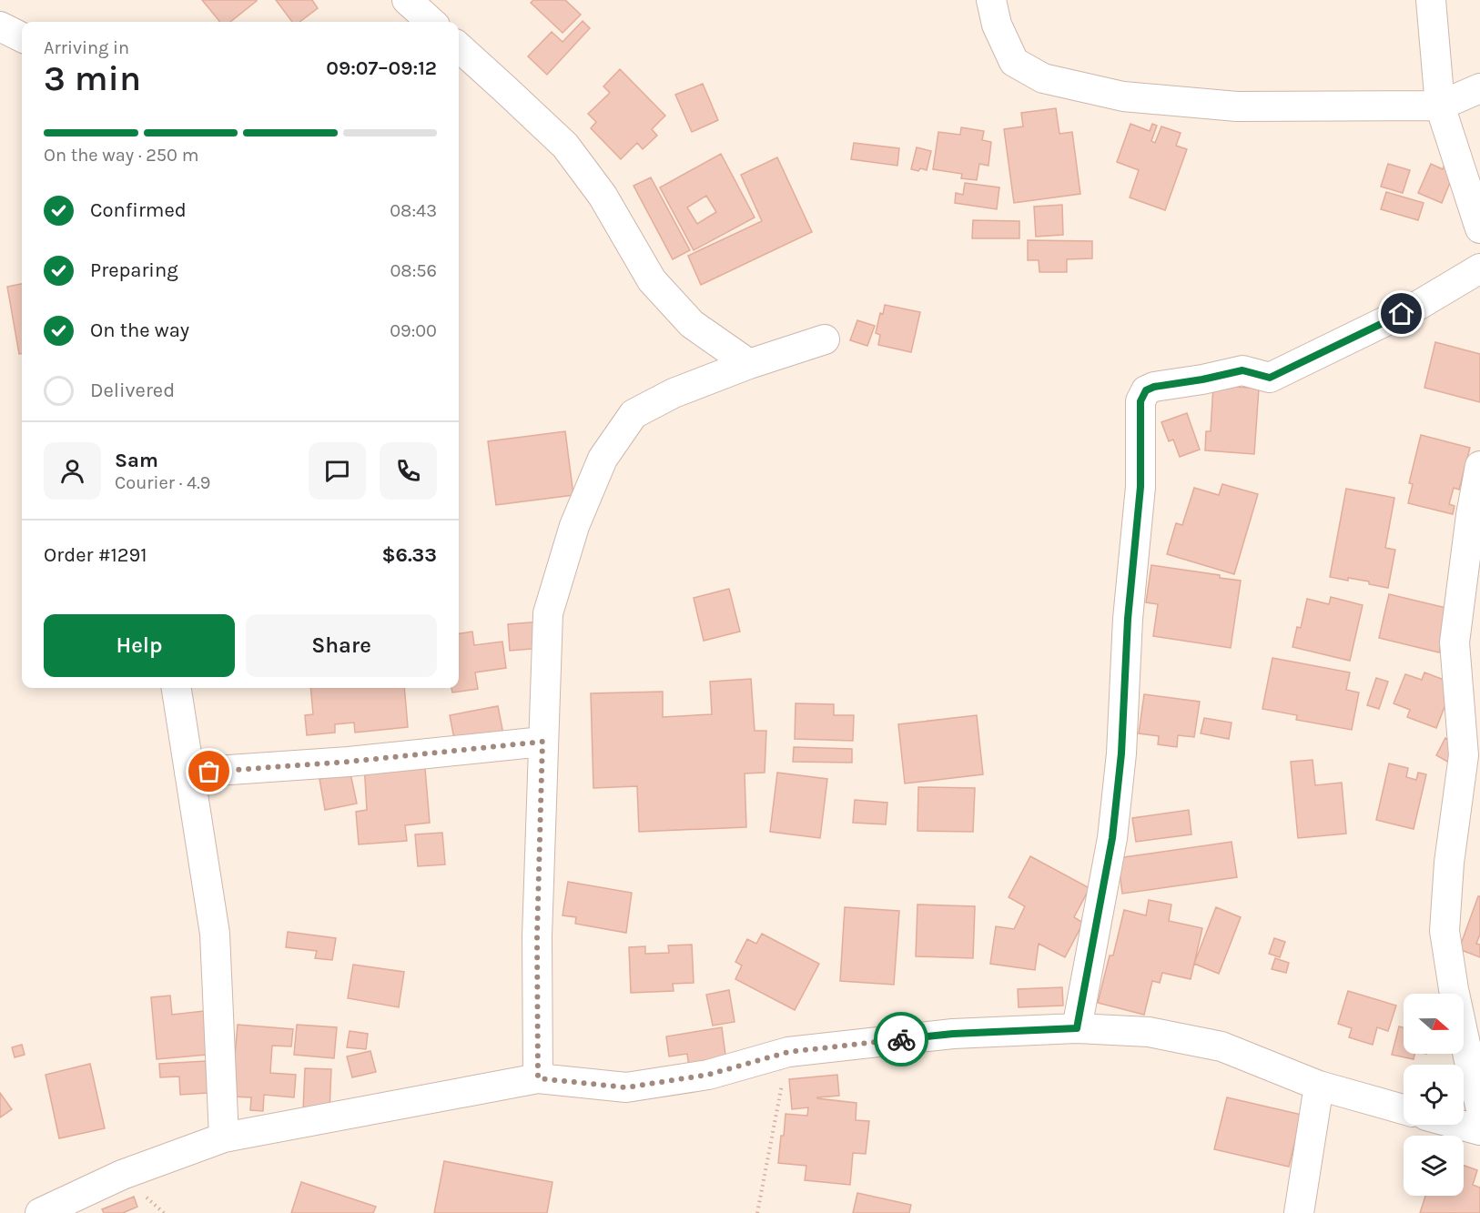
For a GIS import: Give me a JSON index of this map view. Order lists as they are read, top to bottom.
{
  "north": "right",
  "page": {
    "heading": ["3 min", "Arriving in", "09:07–09:12"],
    "panel": [
      "Sam",
      "Courier · 4.9",
      "Order #1291",
      "$6.33"
    ],
    "bar": "On the way · 250 m",
    "list": [
      ["Confirmed", "08:43"],
      ["Preparing", "08:56"],
      ["On the way", "09:00"],
      "Delivered"
    ],
    "buttons": ["Help", "Share"]
  }
}
